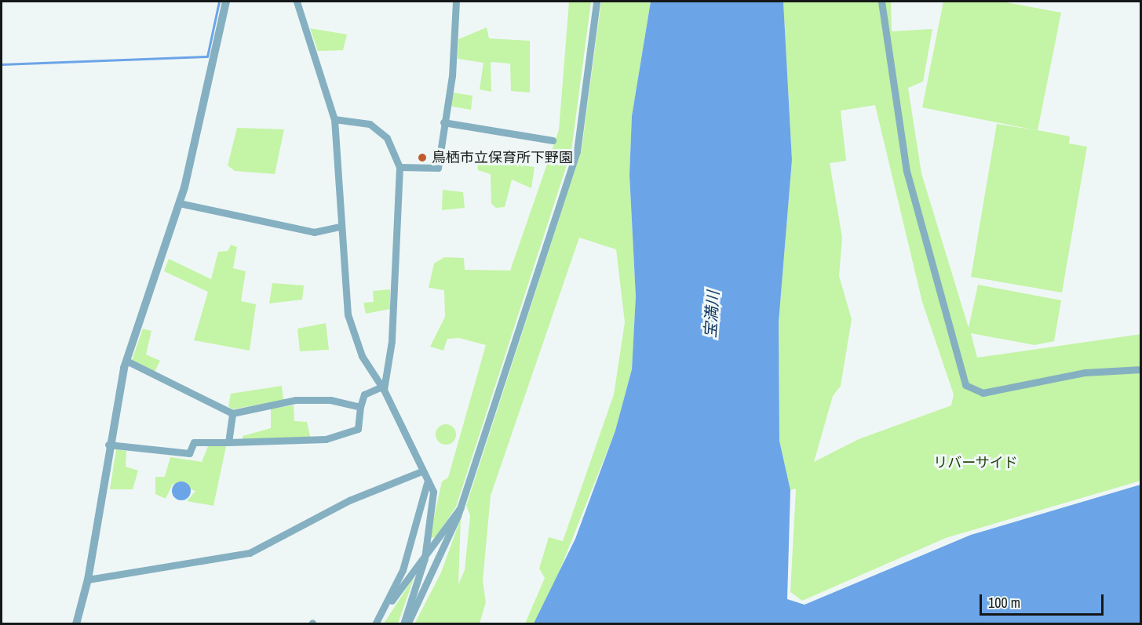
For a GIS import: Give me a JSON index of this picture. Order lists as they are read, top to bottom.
{
  "water": ["宝満川"],
  "parks": ["リバーサイド"],
  "places": ["鳥栖市立保育所下野園"],
  "scale_bar": "100 m"
}
